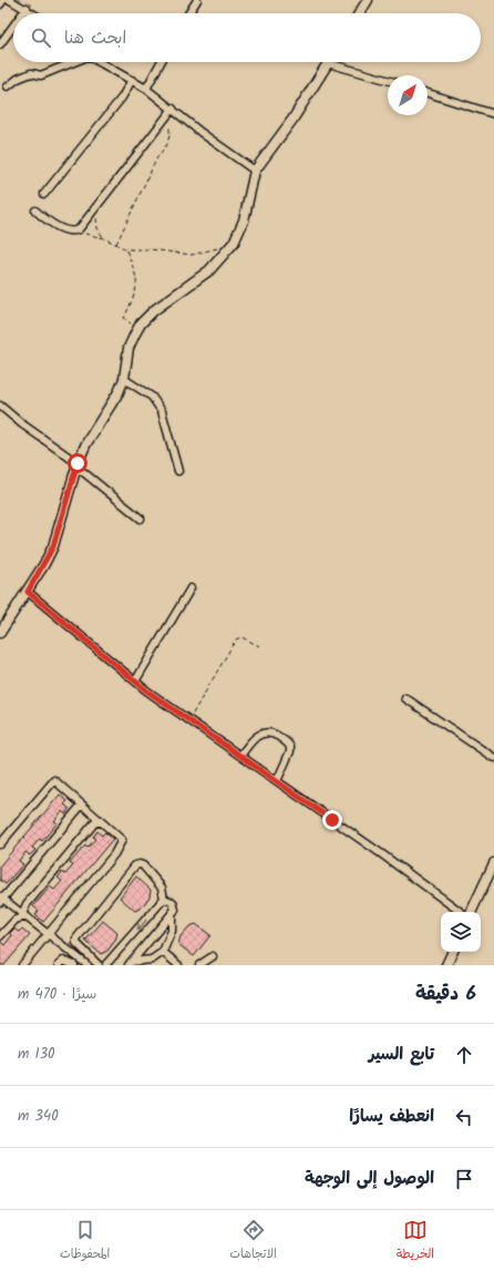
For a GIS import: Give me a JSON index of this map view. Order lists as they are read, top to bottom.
{
  "north": "top right",
  "page": {
    "search": "ابحث هنا",
    "heading": ["6 دقيقة", "سيرًا · 470 m"],
    "list": [
      ["تابع السير", "130 m"],
      ["انعطف يسارًا", "340 m"],
      "الوصول إلى الوجهة"
    ],
    "nav": ["الخريطة", "الاتجاهات", "المحفوظات"]
  }
}
